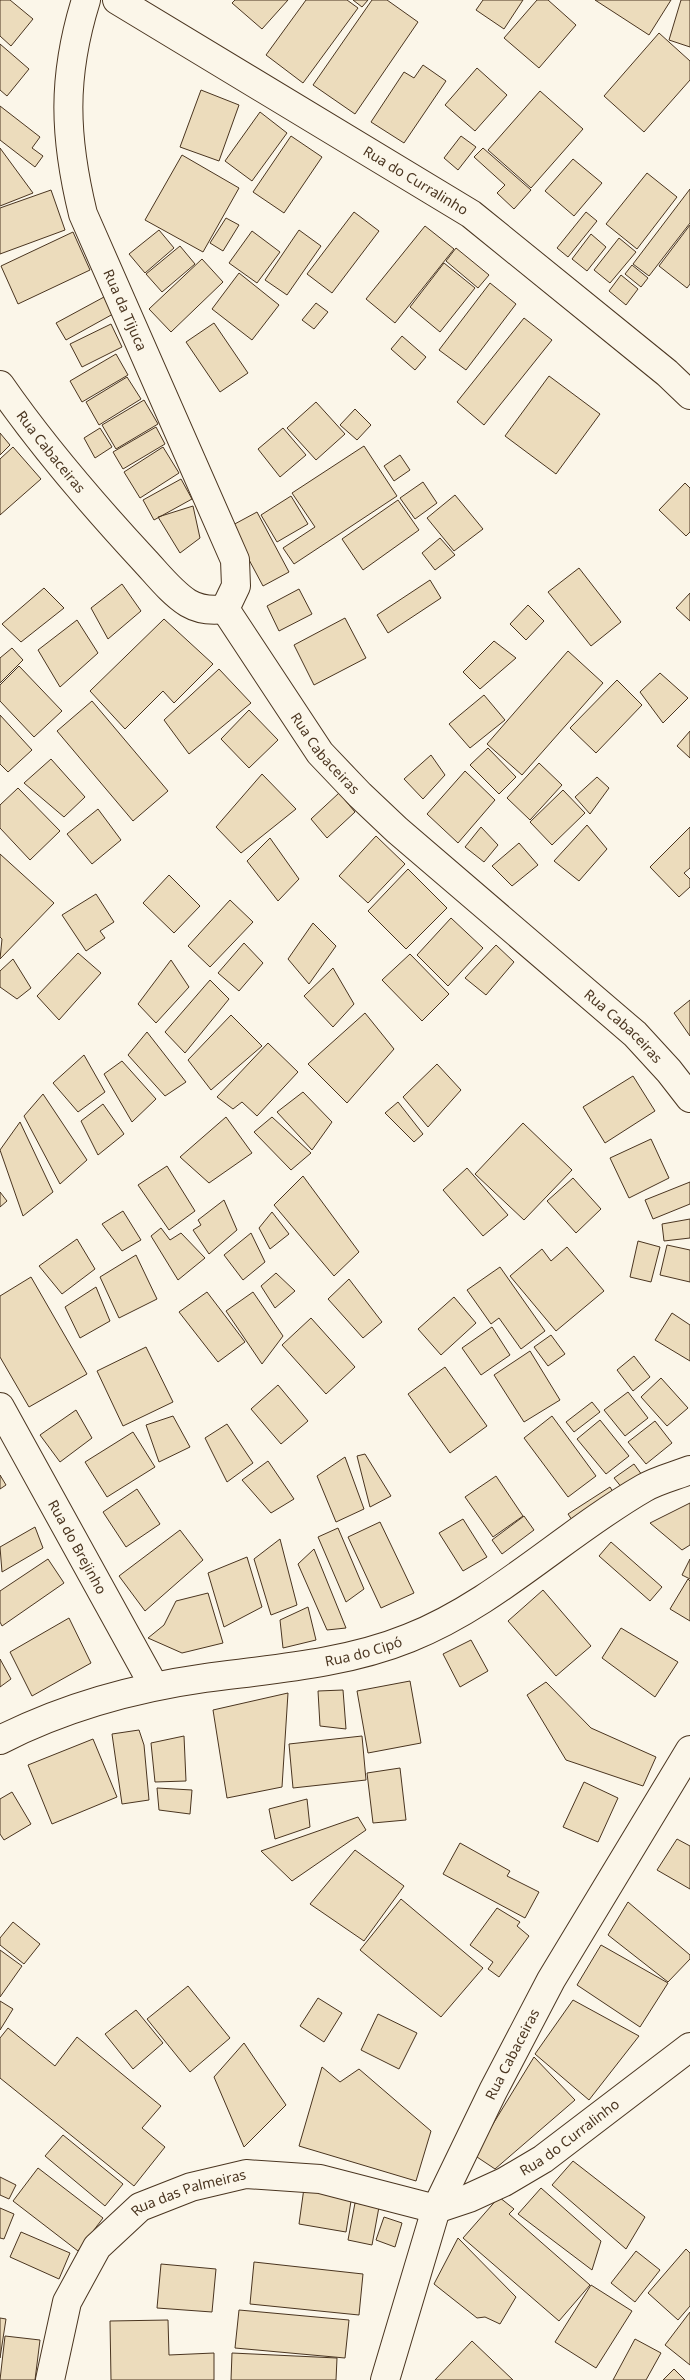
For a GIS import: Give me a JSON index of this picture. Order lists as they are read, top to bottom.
{
  "streets": {
    "street": [
      "Rua do Curralinho",
      "Rua da Tijuca",
      "Rua Cabaceiras",
      "Rua do Brejinho",
      "Rua do Cipó",
      "Rua das Palmeiras"
    ]
  },
  "crossings": [
    ["Rua do Curralinho", "Rua Cabaceiras"],
    ["Rua do Curralinho", "Rua das Palmeiras"],
    ["Rua da Tijuca", "Rua Cabaceiras"],
    ["Rua Cabaceiras", "Rua das Palmeiras"],
    ["Rua do Brejinho", "Rua do Cipó"]
  ]
}
